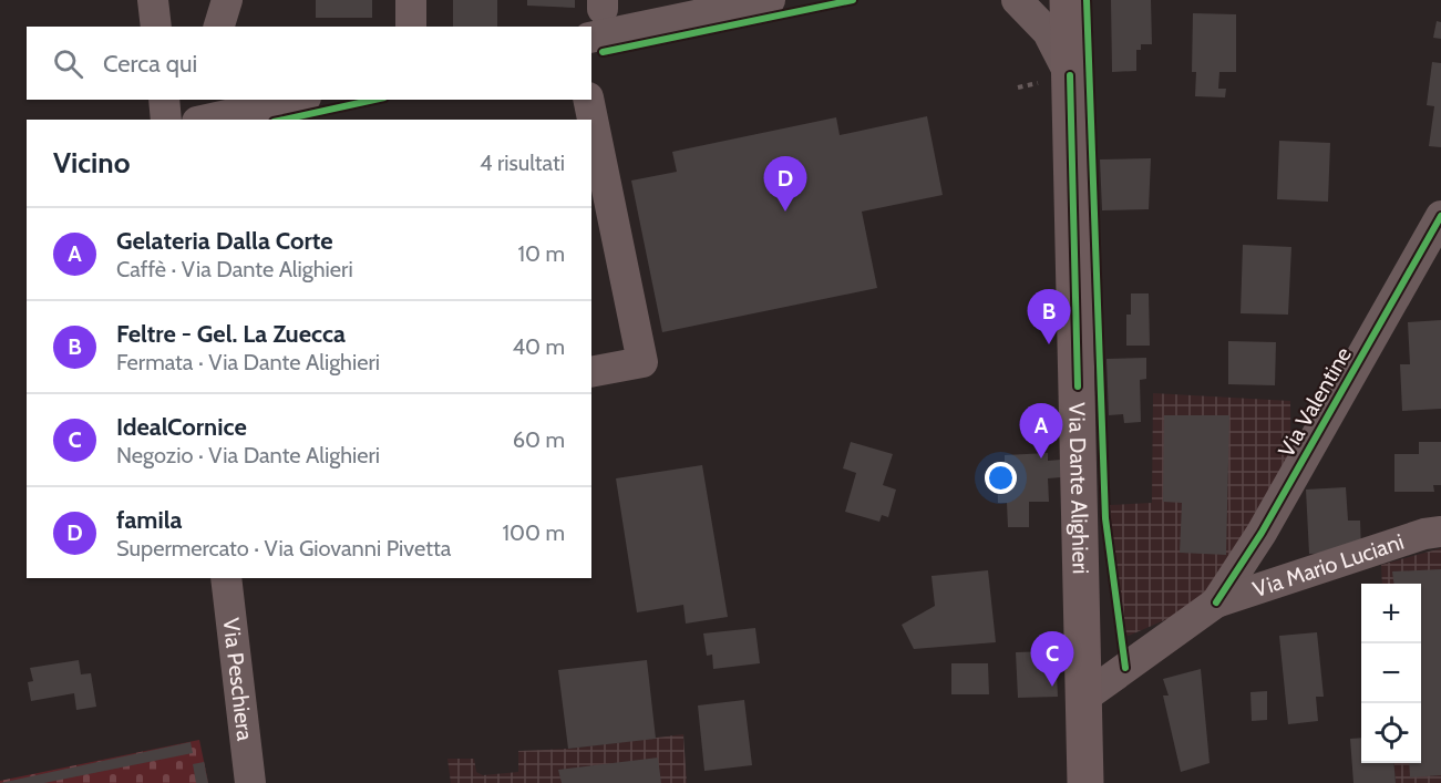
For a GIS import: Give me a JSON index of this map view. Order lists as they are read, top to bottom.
{
  "streets": {
    "main road": ["Via Dante Alighieri"],
    "street": ["Via Valentine", "Via Mario Luciani", "Via Peschiera"]
  },
  "crossings": [
    ["Via Valentine", "Via Mario Luciani"],
    ["Via Dante Alighieri", "Via Mario Luciani"]
  ],
  "page": {
    "search": "Cerca qui",
    "heading": ["Vicino", "4 risultati"],
    "pins": [
      "D",
      "B",
      "A",
      "C"
    ],
    "list": [
      {
        "mark": "A",
        "name": "Gelateria Dalla Corte",
        "note": "Caffè · Via Dante Alighieri",
        "value": "10 m"
      },
      {
        "mark": "B",
        "name": "Feltre - Gel. La Zuecca",
        "note": "Fermata · Via Dante Alighieri",
        "value": "40 m"
      },
      {
        "mark": "C",
        "name": "IdealCornice",
        "note": "Negozio · Via Dante Alighieri",
        "value": "60 m"
      },
      {
        "mark": "D",
        "name": "famila",
        "note": "Supermercato · Via Giovanni Pivetta",
        "value": "100 m"
      }
    ],
    "map_buttons": ["+", "−"]
  }
}
